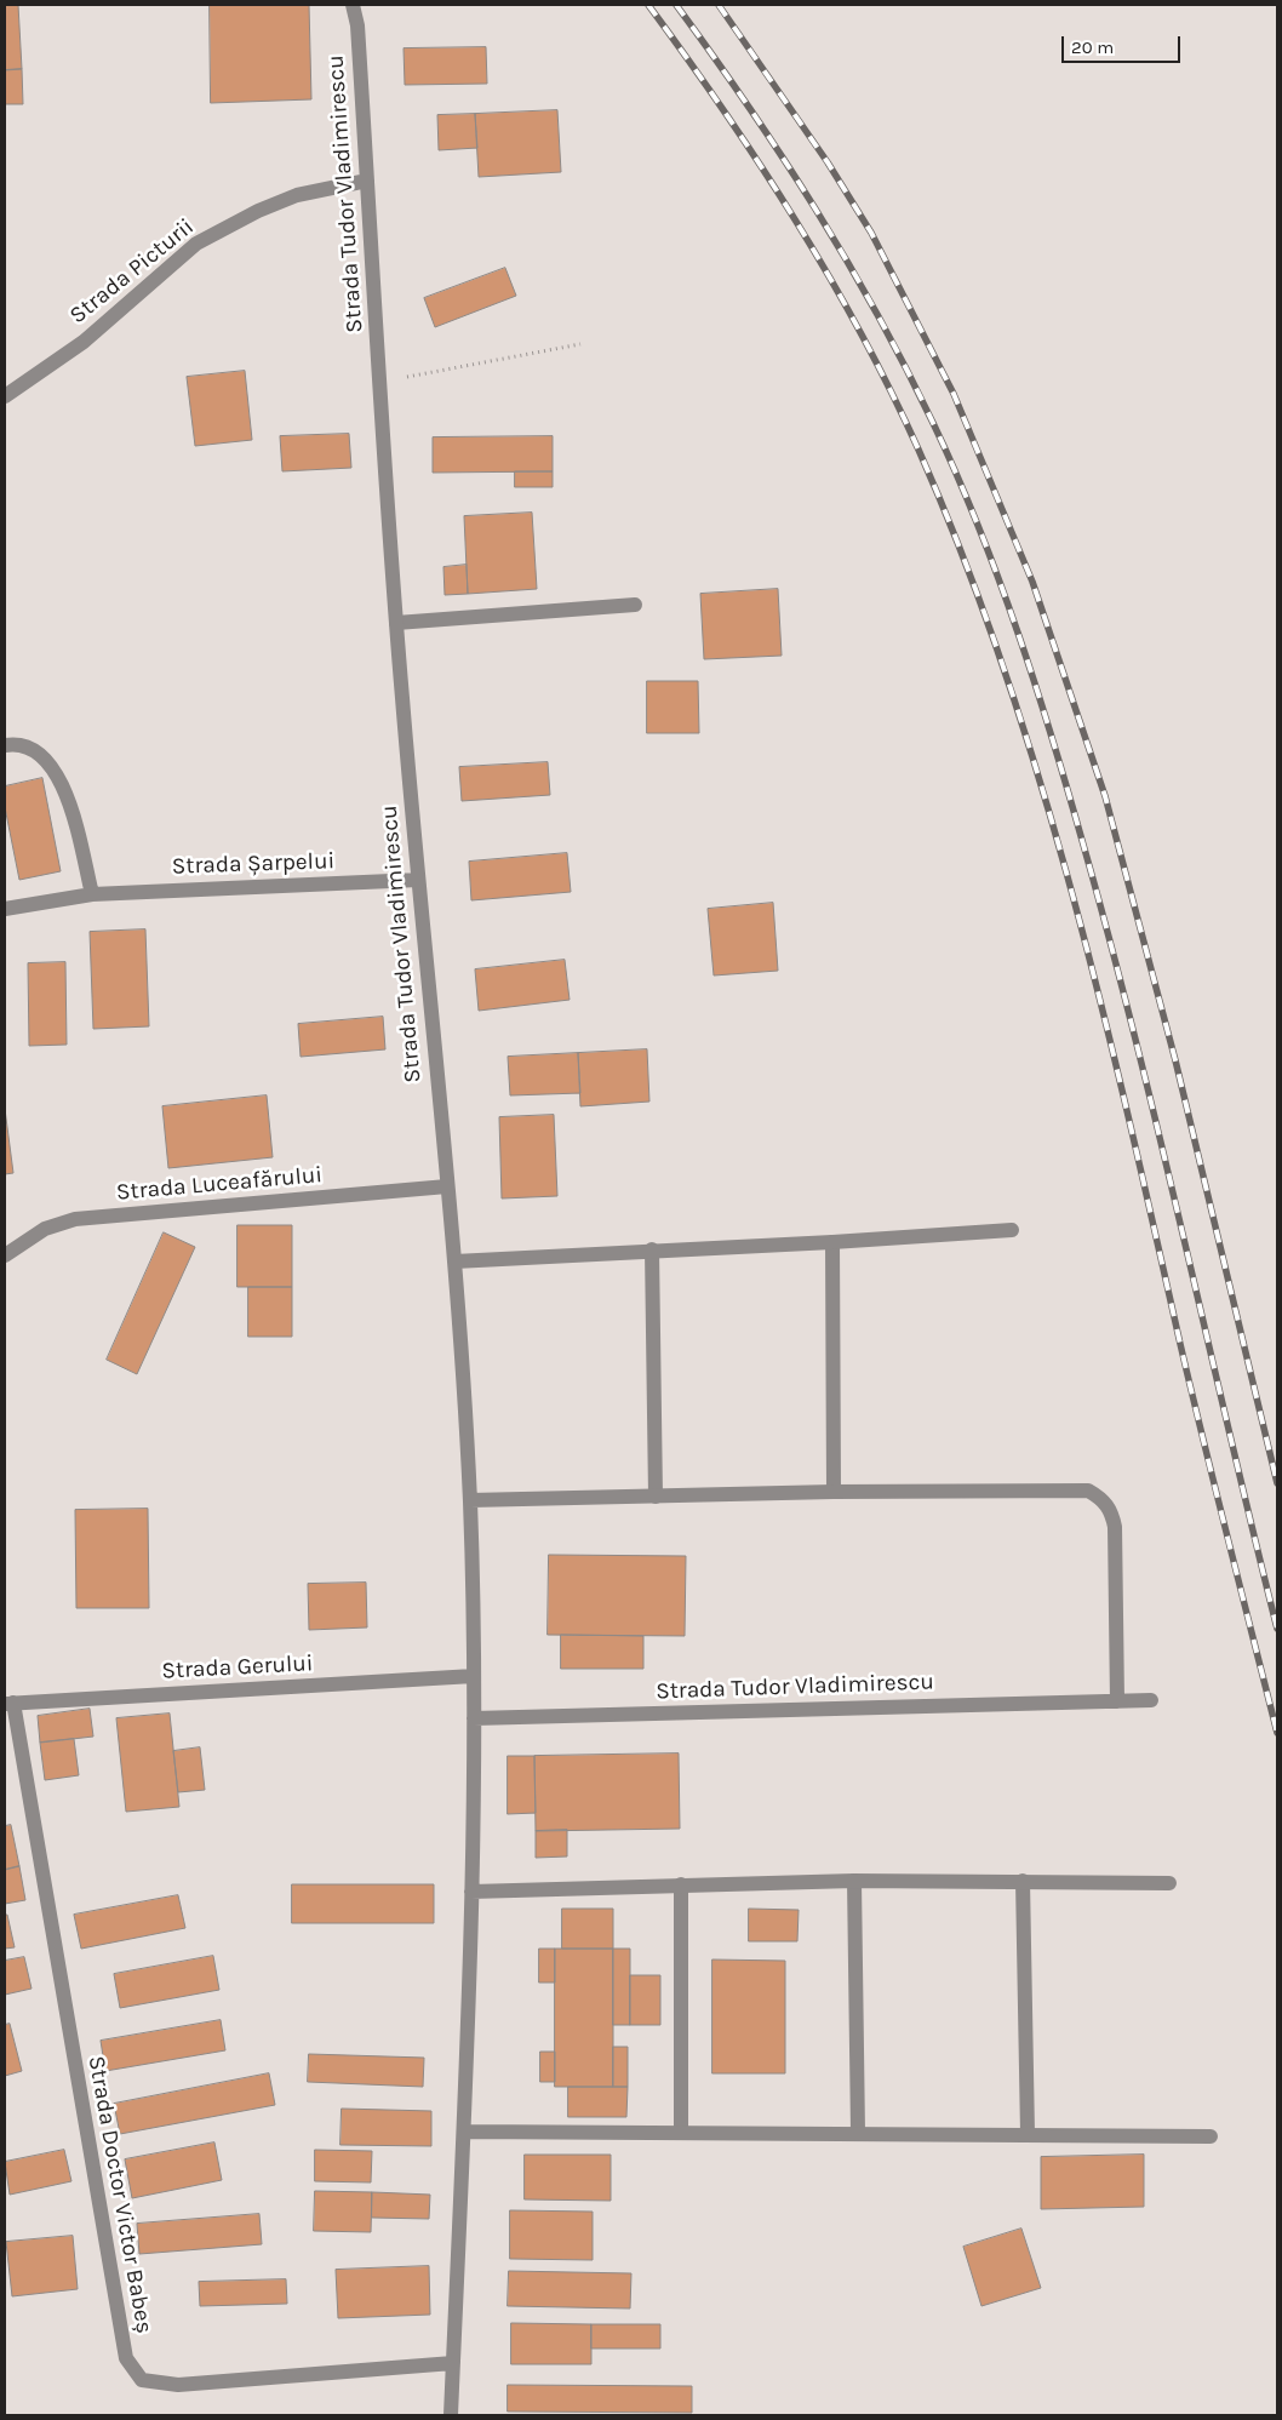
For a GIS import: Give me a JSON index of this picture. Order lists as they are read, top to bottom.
{
  "streets": {
    "street": [
      "Strada Tudor Vladimirescu",
      "Strada Picturii",
      "Strada Șarpelui",
      "Strada Luceafărului",
      "Strada Gerului",
      "Strada Doctor Victor Babeș"
    ]
  },
  "crossings": [
    ["Strada Tudor Vladimirescu", "Strada Picturii"],
    ["Strada Tudor Vladimirescu", "Strada Șarpelui"],
    ["Strada Tudor Vladimirescu", "Strada Luceafărului"],
    ["Strada Tudor Vladimirescu", "Strada Gerului"],
    ["Strada Tudor Vladimirescu", "Strada Doctor Victor Babeș"],
    ["Strada Gerului", "Strada Doctor Victor Babeș"]
  ],
  "scale_bar": "20 m"
}
